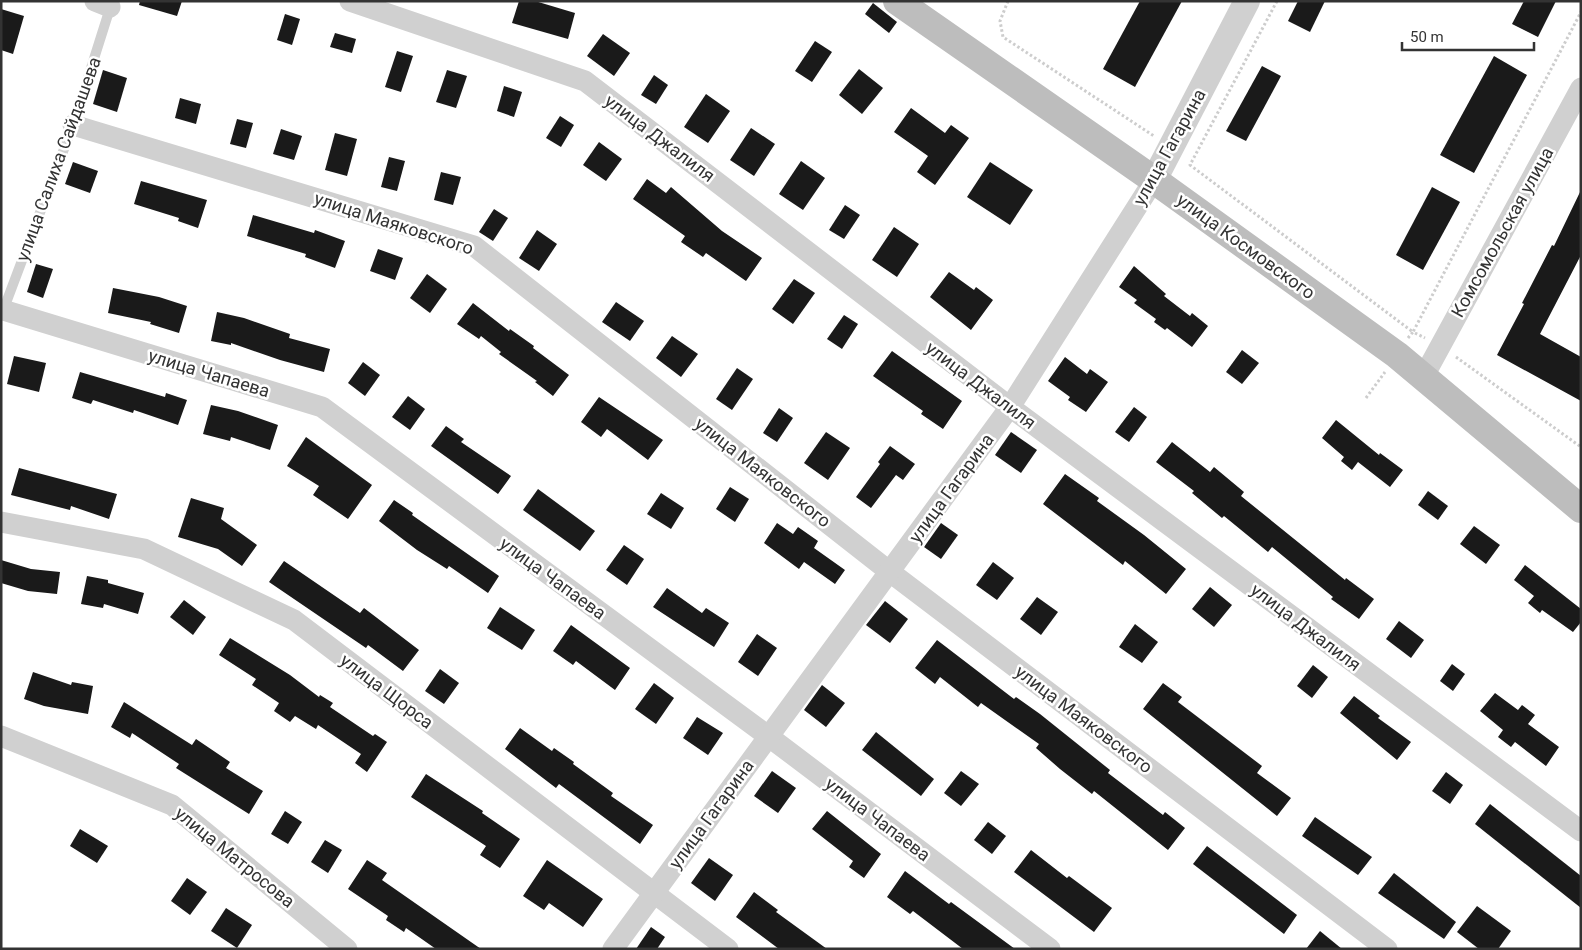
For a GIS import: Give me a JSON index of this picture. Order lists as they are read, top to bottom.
{
  "streets": {
    "main road": ["улица Космовского"],
    "street": [
      "улица Джалиля",
      "улица Гагарина",
      "улица Маяковского",
      "Комсомольская улица",
      "улица Чапаева",
      "улица Щорса",
      "улица Матросова"
    ],
    "lane": ["улица Салиха Сайдашева"]
  },
  "crossings": [
    ["улица Джалиля", "улица Гагарина"],
    ["улица Гагарина", "улица Маяковского"],
    ["улица Гагарина", "улица Космовского"],
    ["улица Гагарина", "улица Чапаева"],
    ["улица Гагарина", "улица Щорса"],
    ["улица Салиха Сайдашева", "улица Маяковского"],
    ["улица Салиха Сайдашева", "улица Чапаева"],
    ["Комсомольская улица", "улица Космовского"]
  ],
  "scale_bar": "50 m"
}
